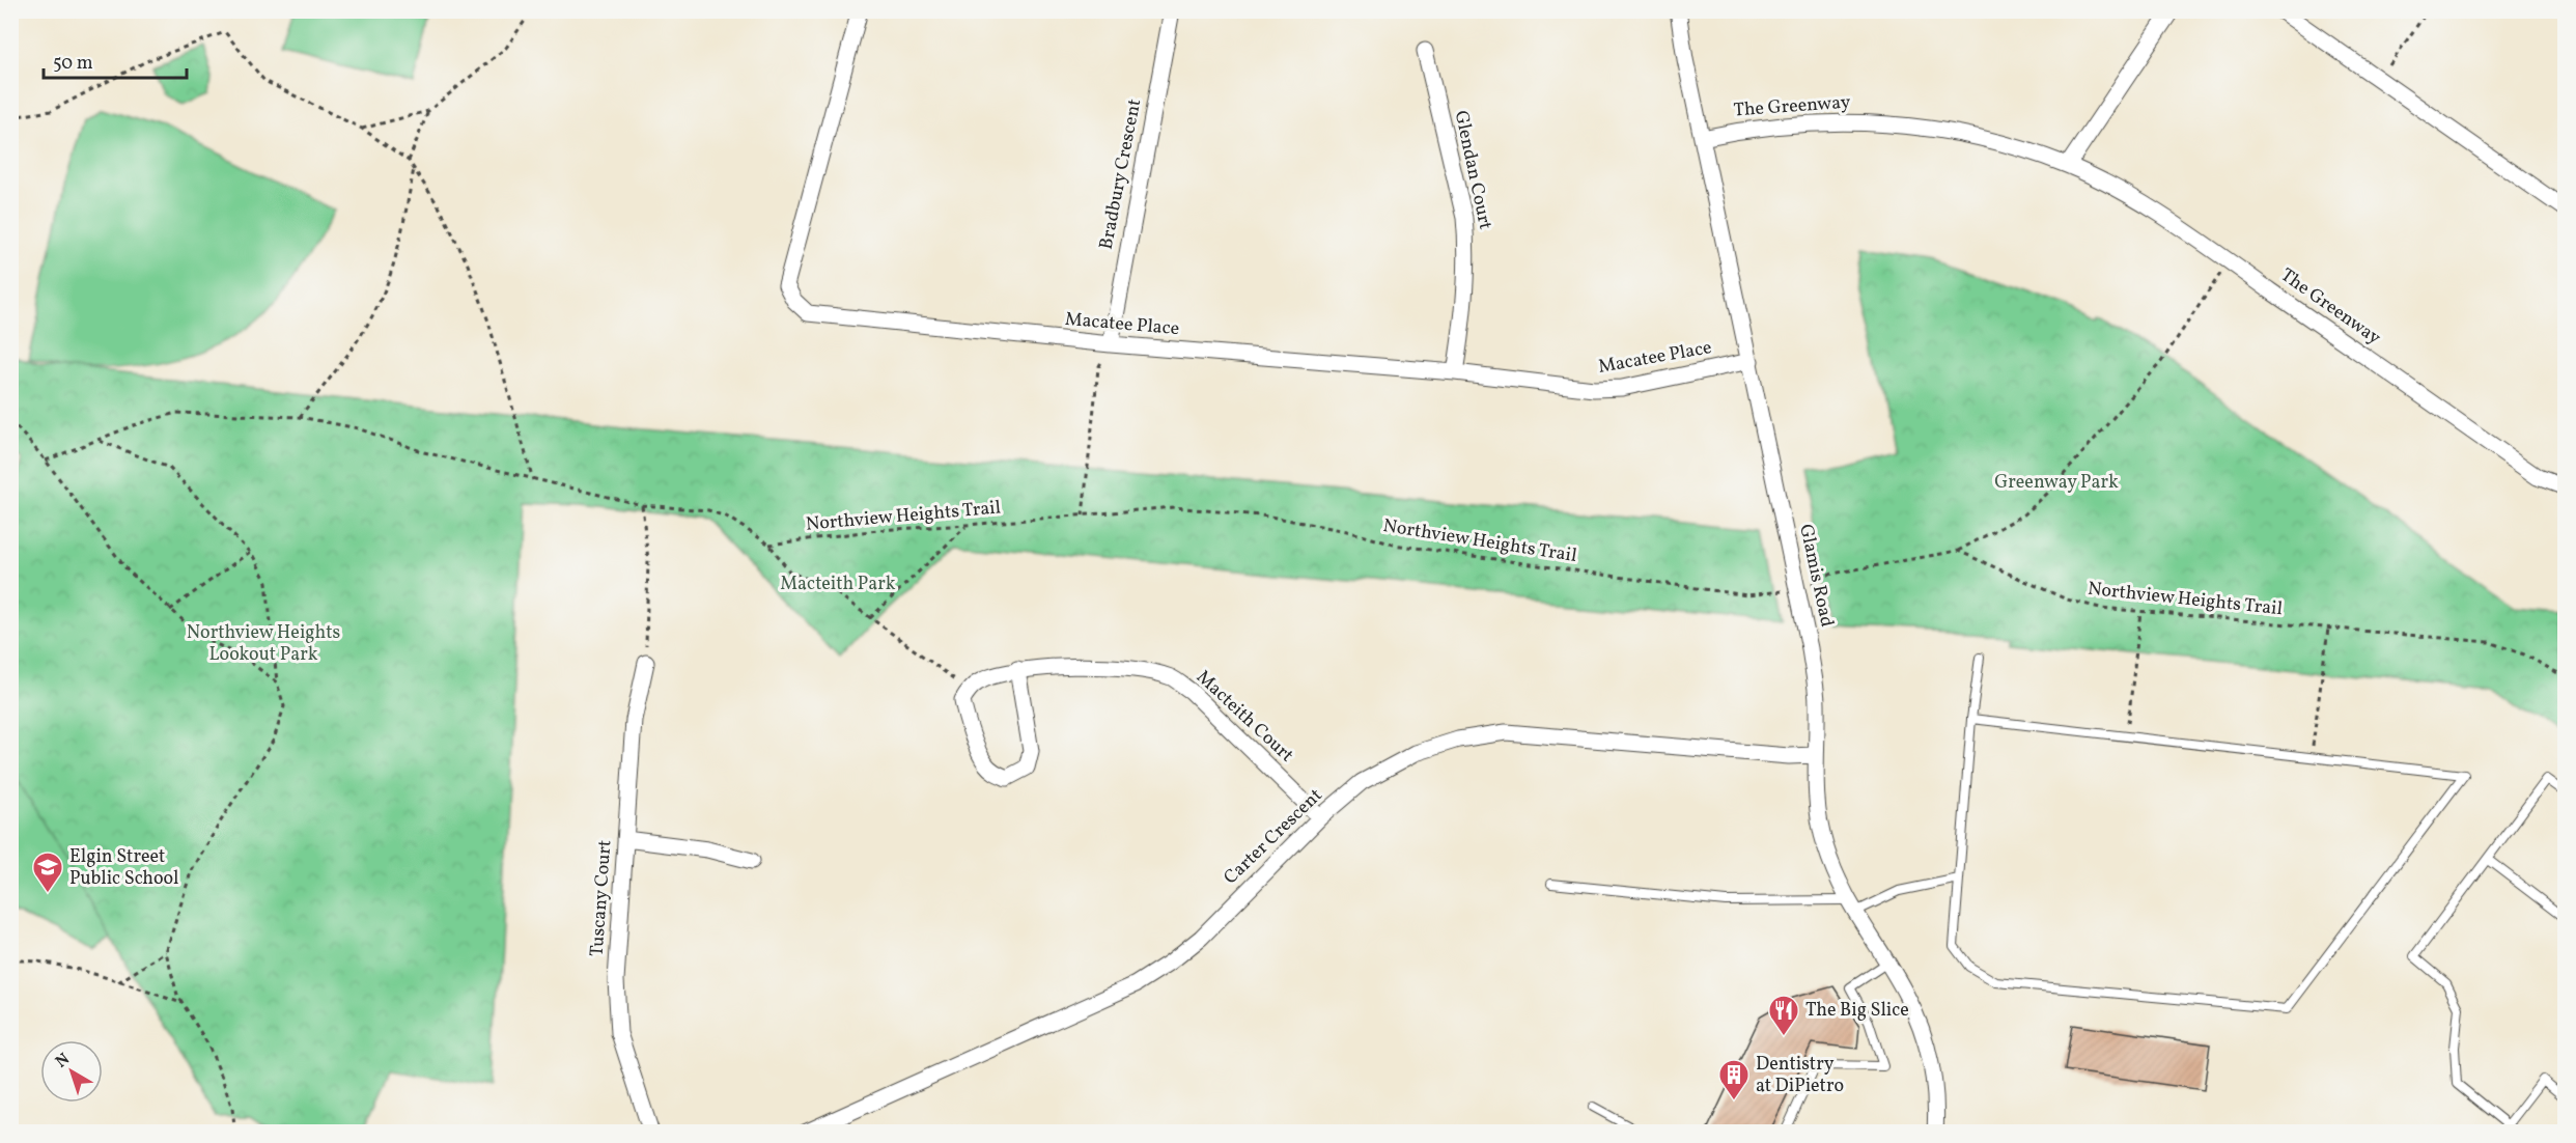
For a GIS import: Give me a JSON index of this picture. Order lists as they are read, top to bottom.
{
  "streets": {
    "street": [
      "The Greenway",
      "Glendan Court",
      "Bradbury Crescent",
      "Macatee Place",
      "Glamis Road",
      "Macteith Court",
      "Carter Crescent",
      "Tuscany Court"
    ],
    "path": ["Northview Heights Trail"]
  },
  "crossings": [
    ["The Greenway", "Glamis Road"],
    ["Glendan Court", "Macatee Place"],
    ["Bradbury Crescent", "Macatee Place"],
    ["Macatee Place", "Glamis Road"],
    ["Glamis Road", "Carter Crescent"],
    ["Macteith Court", "Carter Crescent"]
  ],
  "parks": ["Greenway Park", "Macteith Park", "Northview Heights Lookout Park"],
  "places": {
    "school or university": ["Elgin Street Public School"],
    "restaurant": ["The Big Slice"],
    "building": ["Dentistry at DiPietro"]
  },
  "scale_bar": "50 m",
  "north": "top left"
}
